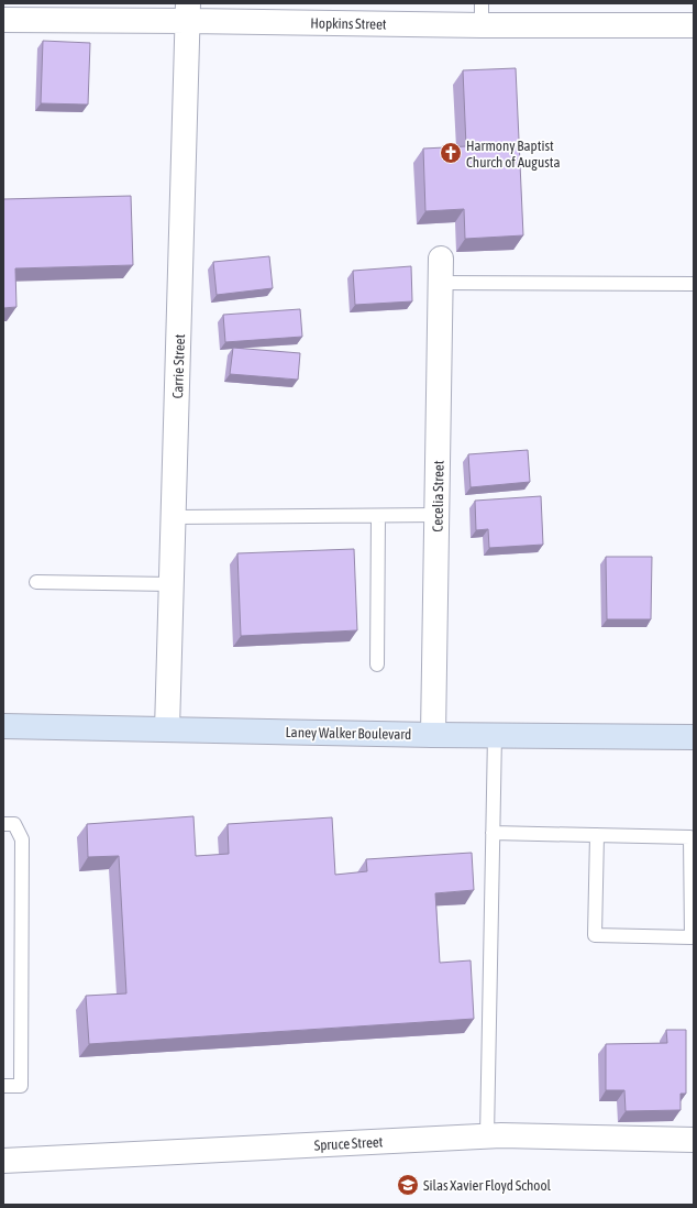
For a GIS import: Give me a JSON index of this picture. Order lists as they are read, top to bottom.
{
  "streets": {
    "main road": ["Laney Walker Boulevard"],
    "street": [
      "Hopkins Street",
      "Carrie Street",
      "Cecelia Street",
      "Spruce Street"
    ]
  },
  "crossings": [
    ["Hopkins Street", "Carrie Street"],
    ["Carrie Street", "Laney Walker Boulevard"],
    ["Cecelia Street", "Laney Walker Boulevard"]
  ],
  "places": {
    "church": ["Harmony Baptist Church of Augusta"],
    "school or university": ["Silas Xavier Floyd School"]
  }
}
